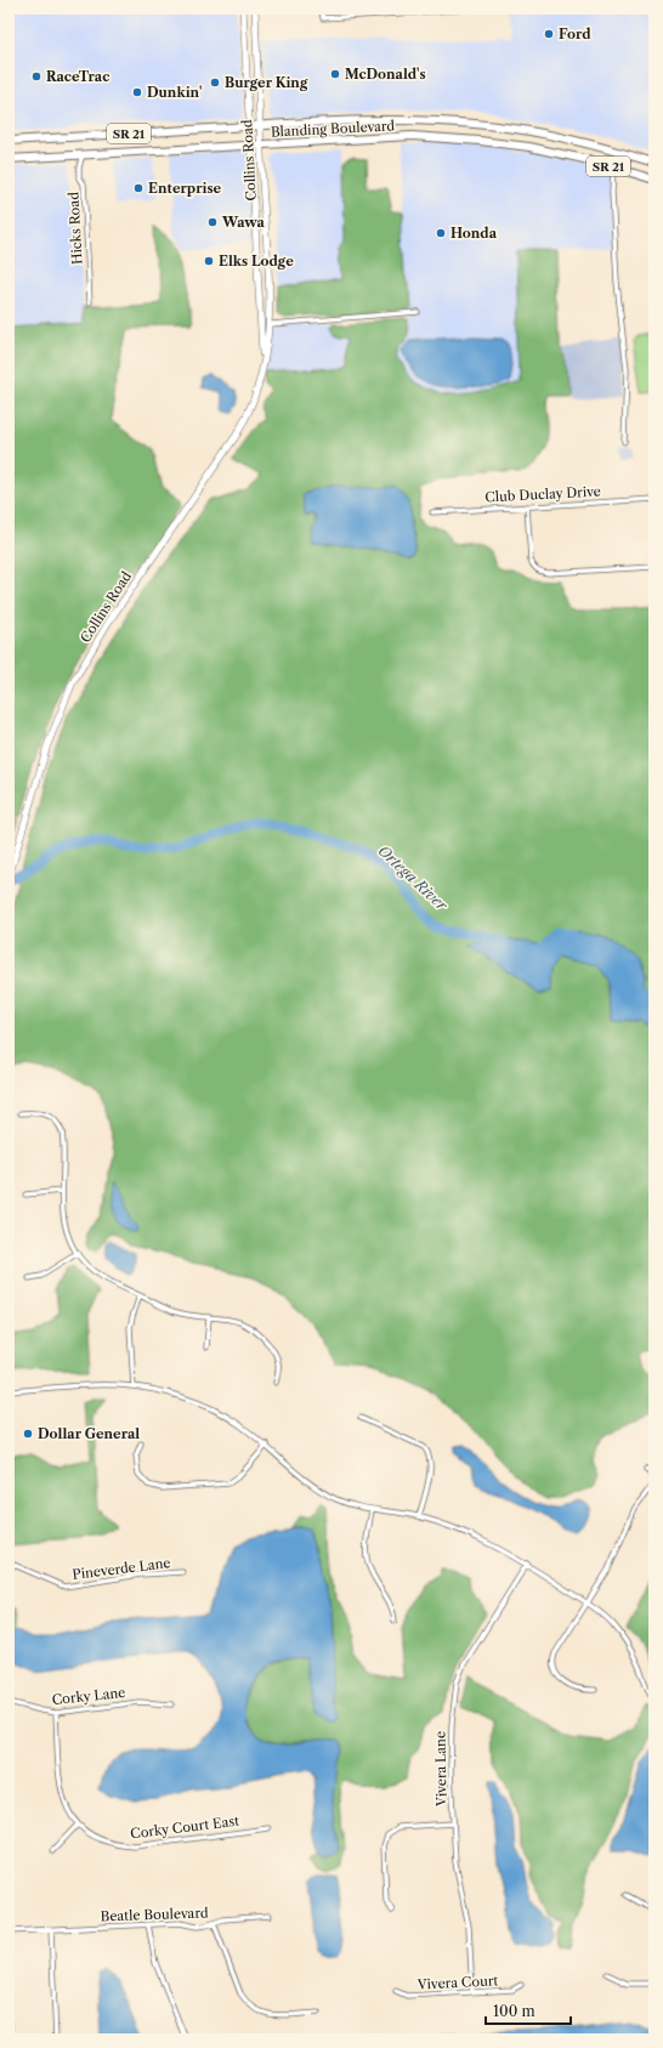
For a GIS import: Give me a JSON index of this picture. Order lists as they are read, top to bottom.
{
  "streets": {
    "main road": ["Blanding Boulevard", "SR 21"],
    "street": [
      "Collins Road",
      "Hicks Road",
      "Club Duclay Drive",
      "Pineverde Lane",
      "Corky Lane",
      "Vivera Lane",
      "Corky Court East",
      "Beatle Boulevard",
      "Vivera Court"
    ]
  },
  "crossings": [
    ["Blanding Boulevard", "Collins Road"],
    ["Blanding Boulevard", "Hicks Road"],
    ["Vivera Lane", "Vivera Court"]
  ],
  "water": ["Ortega River"],
  "places": [
    "Ford",
    "McDonald's",
    "RaceTrac",
    "Burger King",
    "Dunkin'",
    "Enterprise",
    "Wawa",
    "Honda",
    "Elks Lodge",
    "Dollar General"
  ],
  "scale_bar": "100 m"
}
